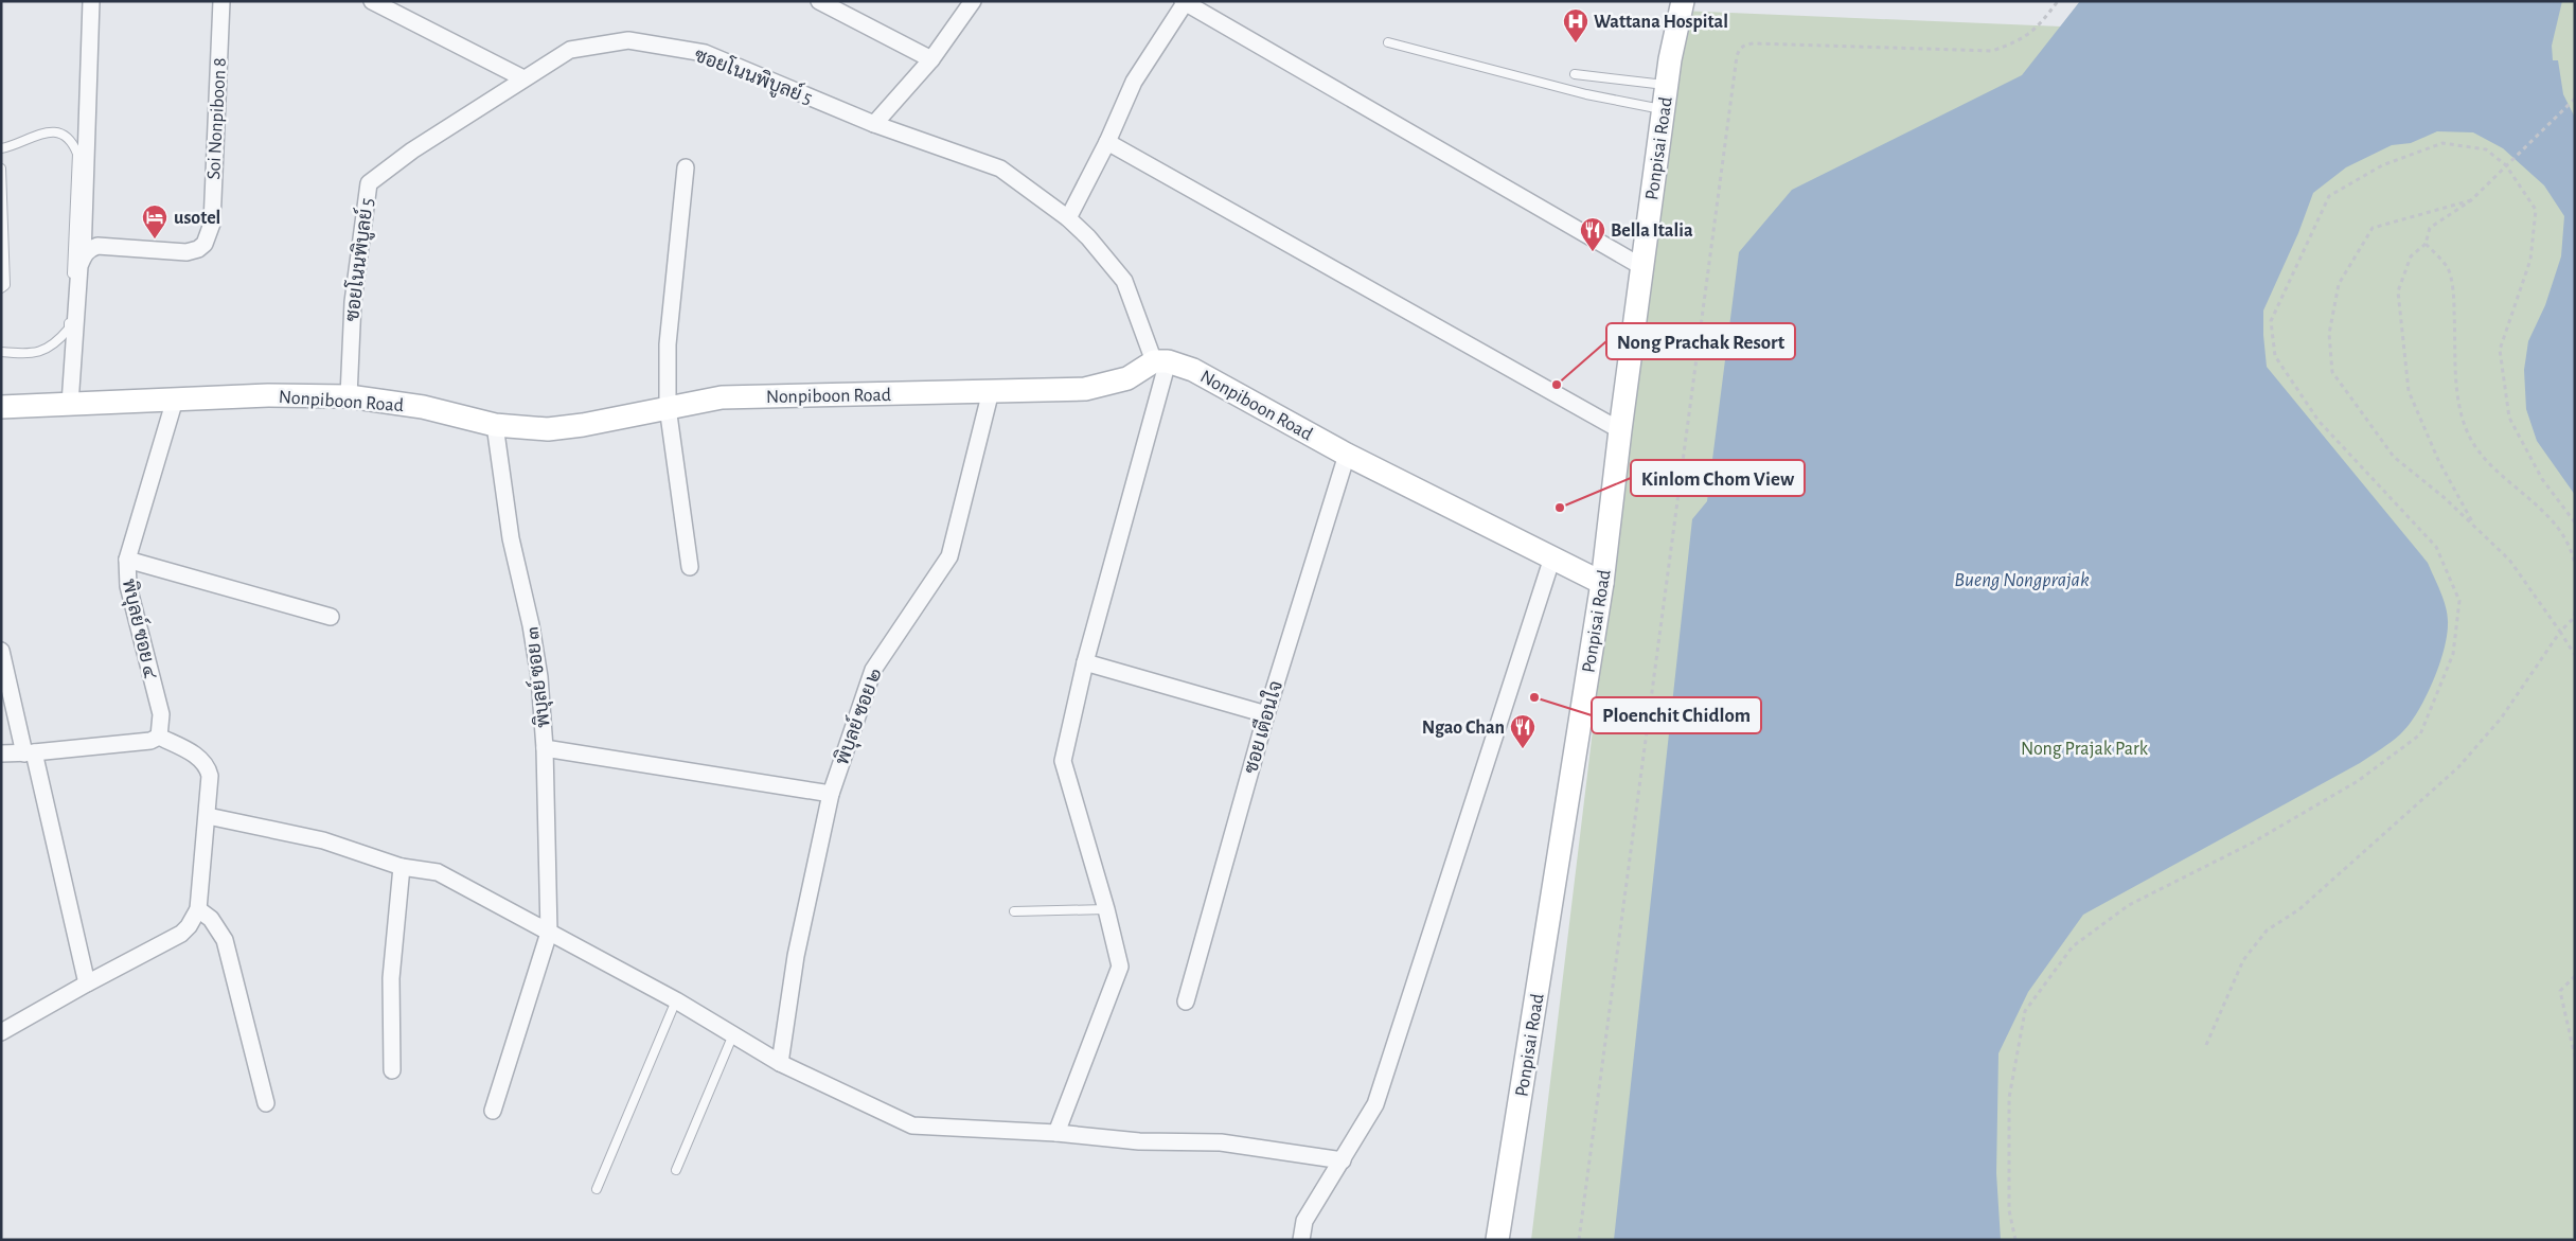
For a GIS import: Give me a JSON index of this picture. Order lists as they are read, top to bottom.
{
  "streets": {
    "street": [
      "ซอยโนนพิบูลย์ 5",
      "Soi Nonpiboon 8",
      "Ponpisai Road",
      "Nonpiboon Road",
      "พิบุลย์ ซอย ๔",
      "พิบุลย์ ซอย ๓",
      "พิบุลย์ ซอย ๒",
      "ซอย เตือนใจ"
    ]
  },
  "crossings": [
    ["ซอยโนนพิบูลย์ 5", "Nonpiboon Road"],
    ["Ponpisai Road", "Nonpiboon Road"],
    ["Nonpiboon Road", "พิบุลย์ ซอย ๔"],
    ["Nonpiboon Road", "พิบุลย์ ซอย ๓"],
    ["Nonpiboon Road", "พิบุลย์ ซอย ๒"],
    ["Nonpiboon Road", "ซอย เตือนใจ"]
  ],
  "water": ["Bueng Nongprajak"],
  "parks": ["Nong Prajak Park"],
  "places": {
    "hospital": ["Wattana Hospital"],
    "hotel": ["usotel"],
    "restaurant": ["Bella Italia", "Ngao Chan"],
    "other": ["Nong Prachak Resort", "Kinlom Chom View", "Ploenchit Chidlom"]
  }
}
